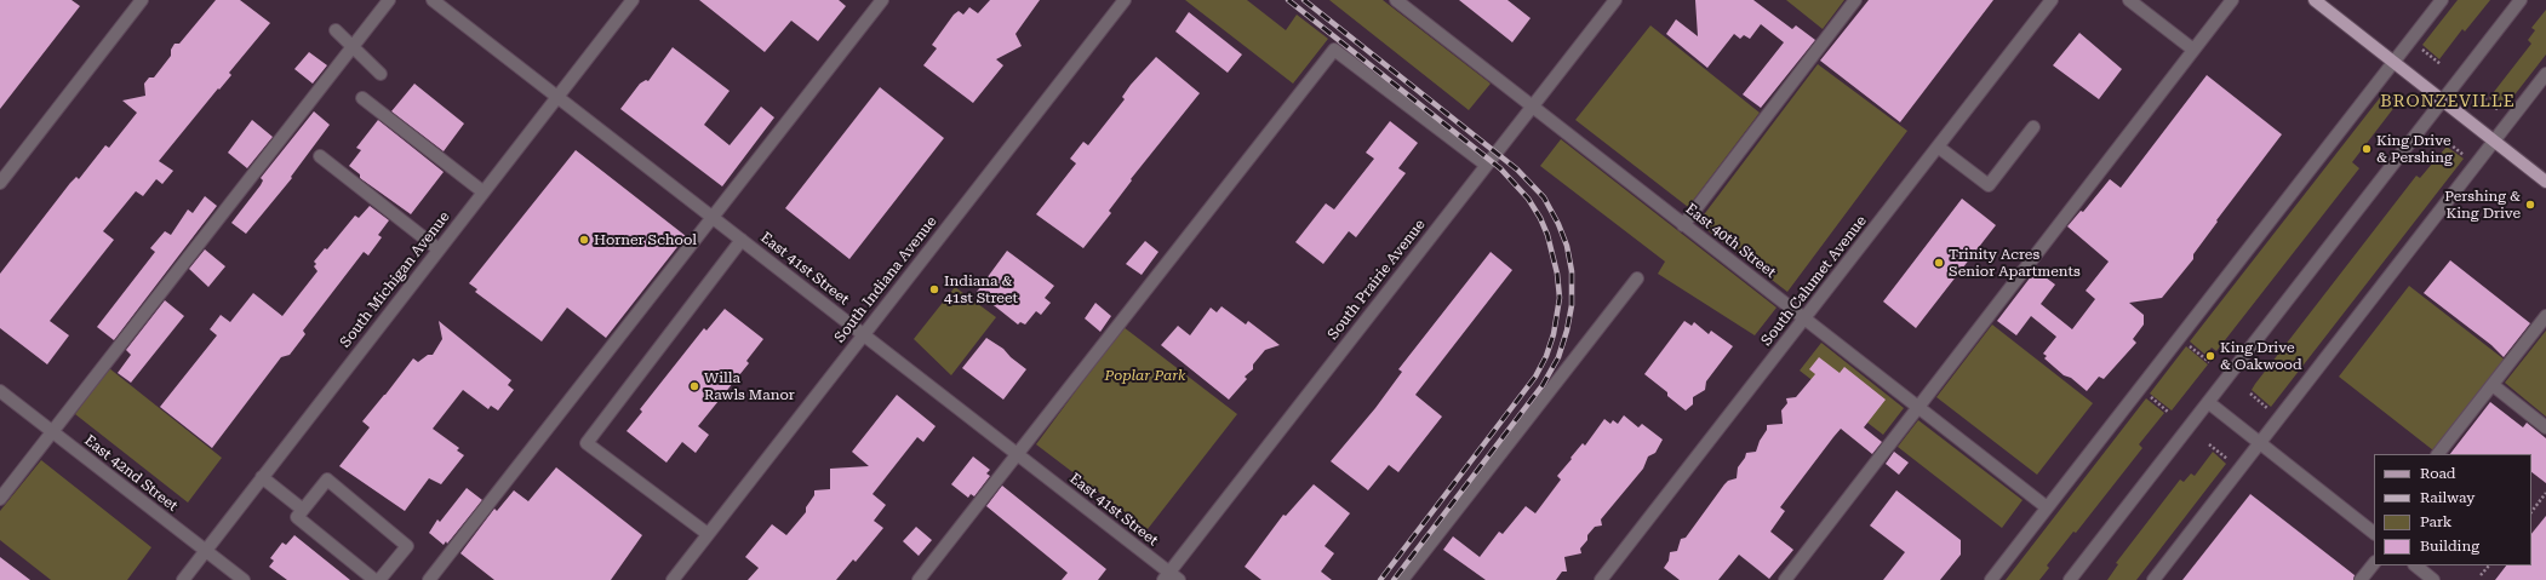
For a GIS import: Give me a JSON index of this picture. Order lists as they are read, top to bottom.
{
  "streets": {
    "street": [
      "East 40th Street",
      "East 41st Street",
      "South Michigan Avenue",
      "South Indiana Avenue",
      "South Prairie Avenue",
      "South Calumet Avenue",
      "East 42nd Street"
    ]
  },
  "crossings": [
    ["East 40th Street", "South Prairie Avenue"],
    ["East 40th Street", "South Calumet Avenue"],
    ["East 41st Street", "South Michigan Avenue"],
    ["East 41st Street", "South Indiana Avenue"],
    ["East 41st Street", "South Prairie Avenue"],
    ["South Michigan Avenue", "East 42nd Street"]
  ],
  "districts": ["BRONZEVILLE"],
  "parks": ["Poplar Park"],
  "places": [
    "King Drive & Pershing",
    "Pershing & King Drive",
    "Horner School",
    "Trinity Acres Senior Apartments",
    "Indiana & 41st Street",
    "King Drive & Oakwood",
    "Willa Rawls Manor"
  ],
  "legend": [
    "Road",
    "Railway",
    "Park",
    "Building"
  ]
}
